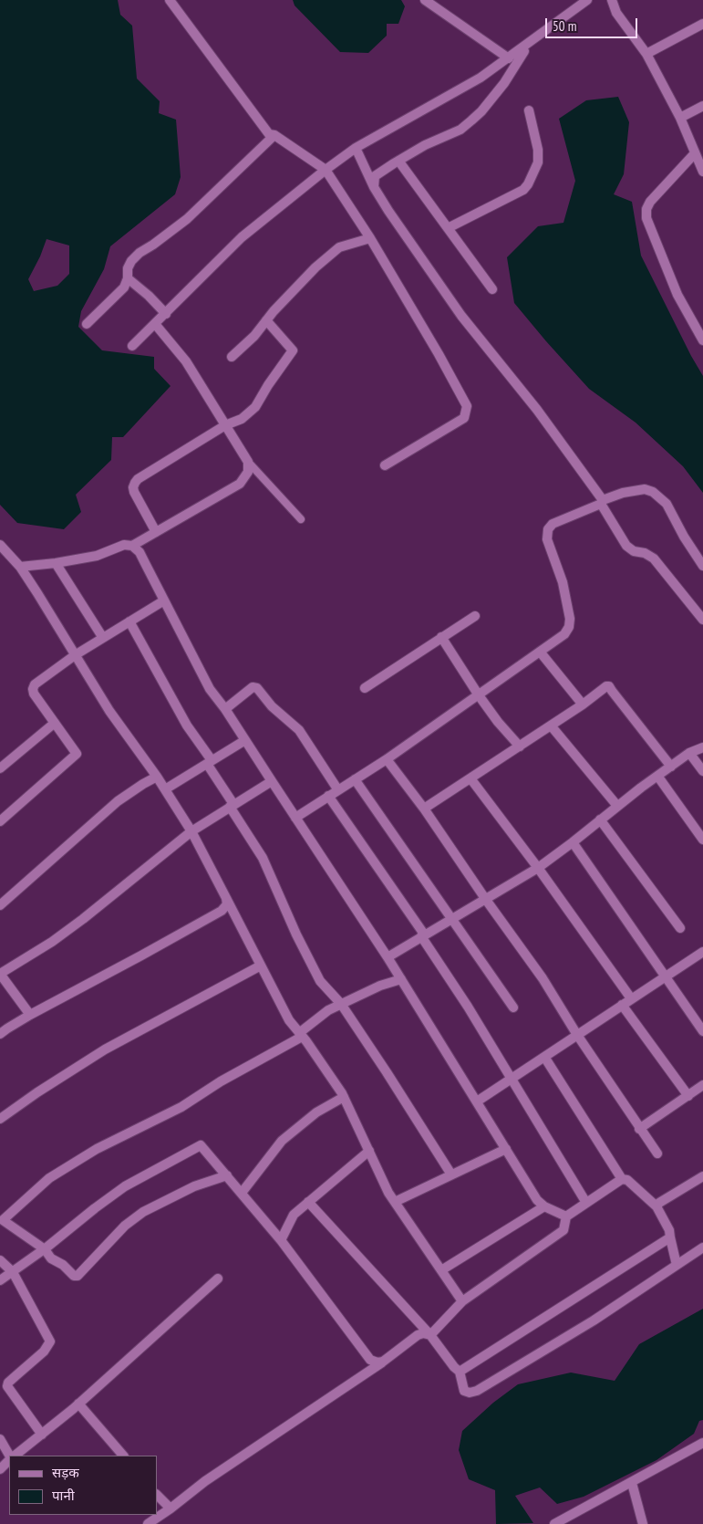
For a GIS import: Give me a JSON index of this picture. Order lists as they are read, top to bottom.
{
  "legend": ["सड़क", "पानी"],
  "scale_bar": "50 m"
}
